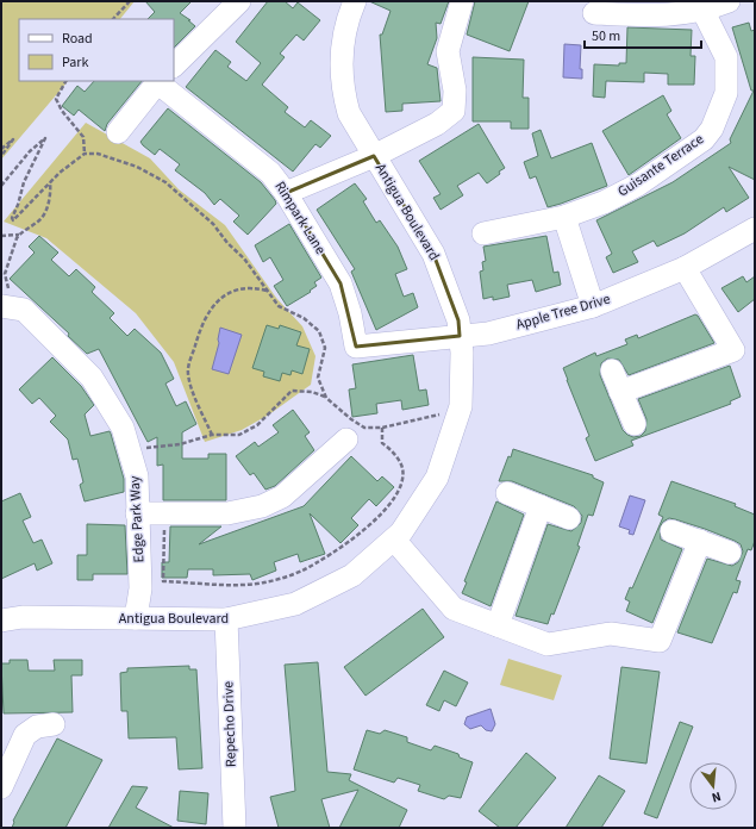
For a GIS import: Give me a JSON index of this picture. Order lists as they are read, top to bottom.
{
  "streets": {
    "street": [
      "Guisante Terrace",
      "Antigua Boulevard",
      "Rimpark Lane",
      "Apple Tree Drive",
      "Edge Park Way",
      "Repecho Drive"
    ]
  },
  "crossings": [
    ["Antigua Boulevard", "Apple Tree Drive"],
    ["Antigua Boulevard", "Edge Park Way"],
    ["Antigua Boulevard", "Repecho Drive"],
    ["Rimpark Lane", "Apple Tree Drive"]
  ],
  "legend": ["Road", "Park"],
  "scale_bar": "50 m",
  "north": "bottom"
}
